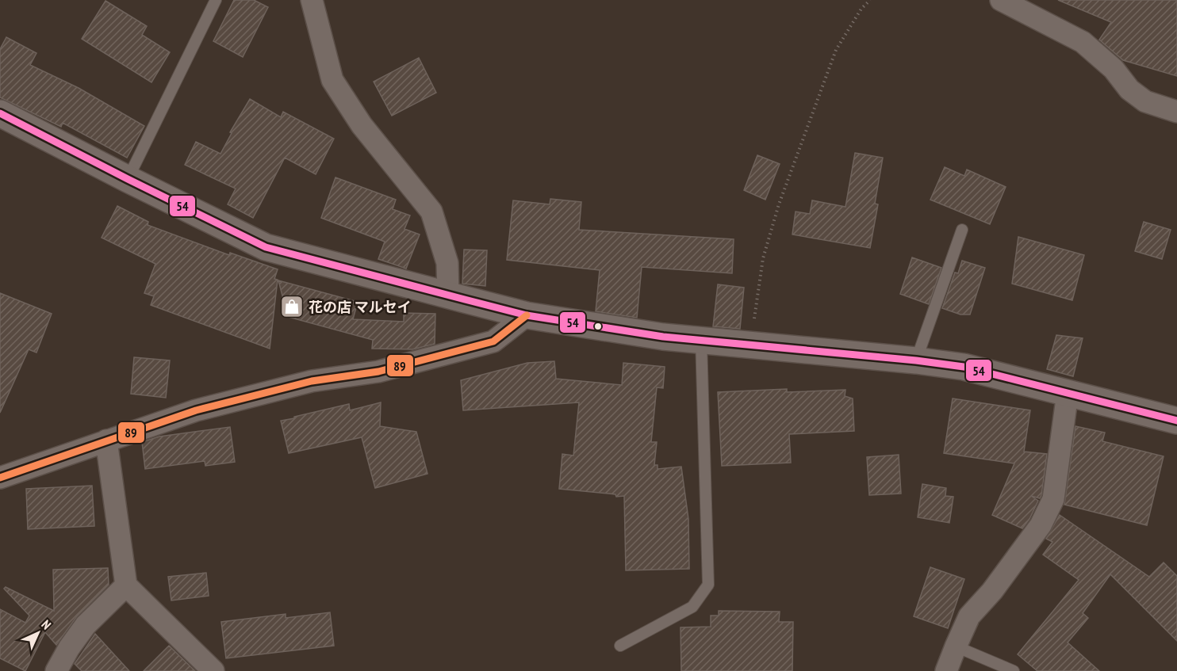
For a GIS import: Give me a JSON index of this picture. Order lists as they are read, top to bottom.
{
  "places": {
    "shop": ["花の店 マルセイ"]
  },
  "lines": ["transit line 54", "transit line 89"],
  "north": "top right"
}
